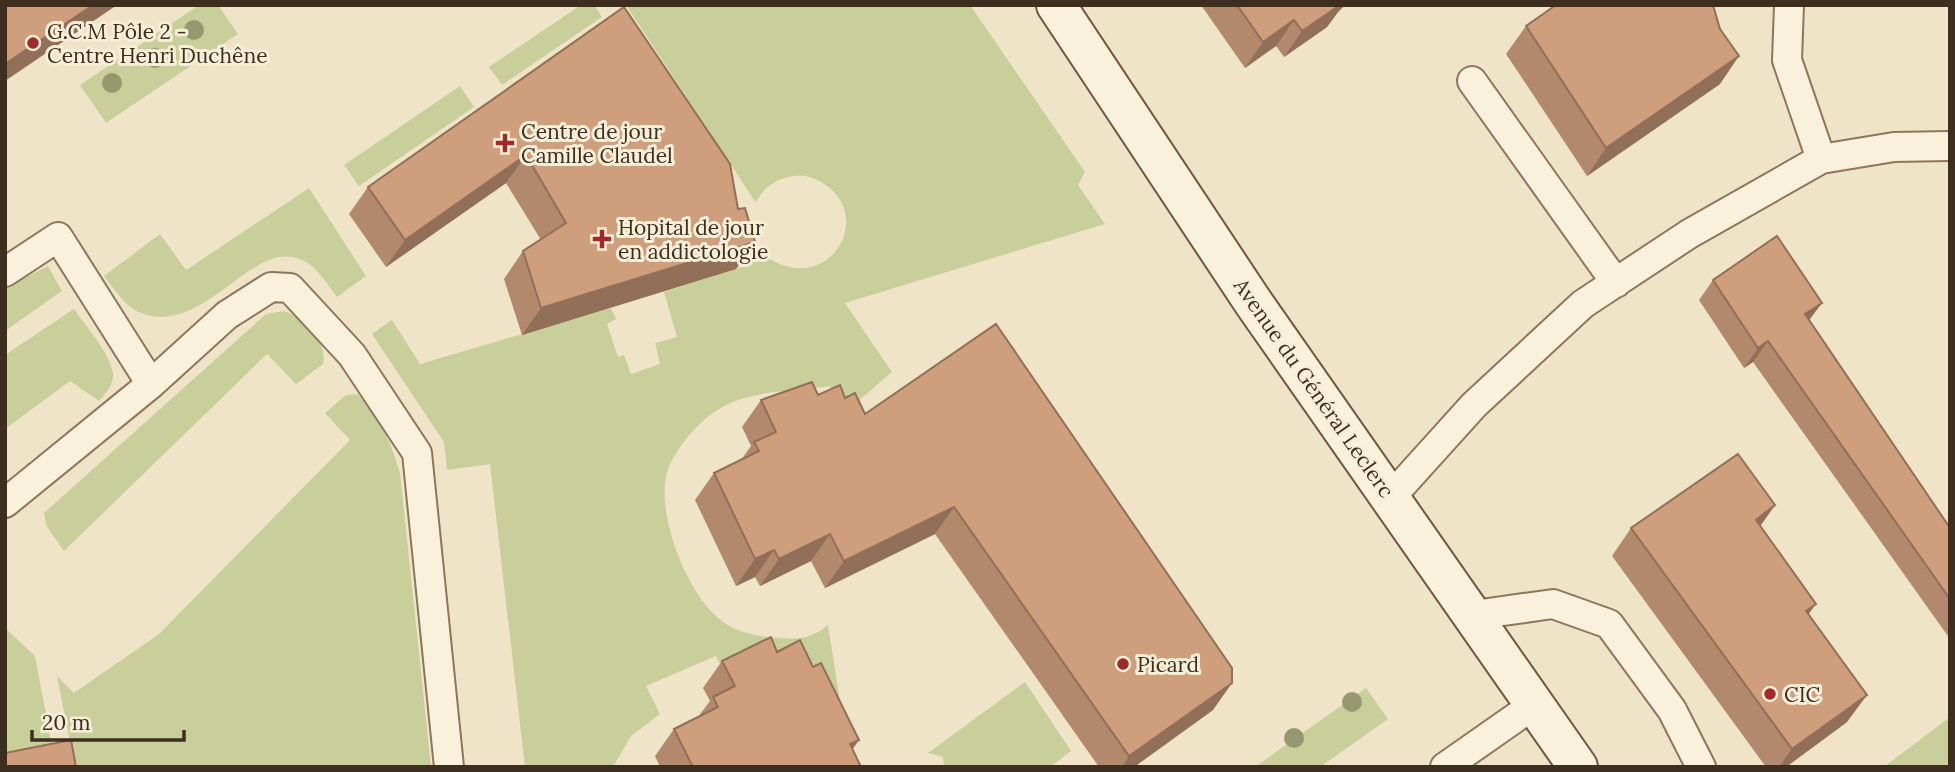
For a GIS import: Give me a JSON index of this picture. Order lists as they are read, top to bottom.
{
  "streets": {
    "main road": ["Avenue du Général Leclerc"]
  },
  "places": {
    "other": ["G.C.M Pôle 2 - Centre Henri Duchêne", "Picard", "CIC"],
    "health": ["Centre de jour Camille Claudel", "Hopital de jour en addictologie"]
  },
  "scale_bar": "20 m"
}
